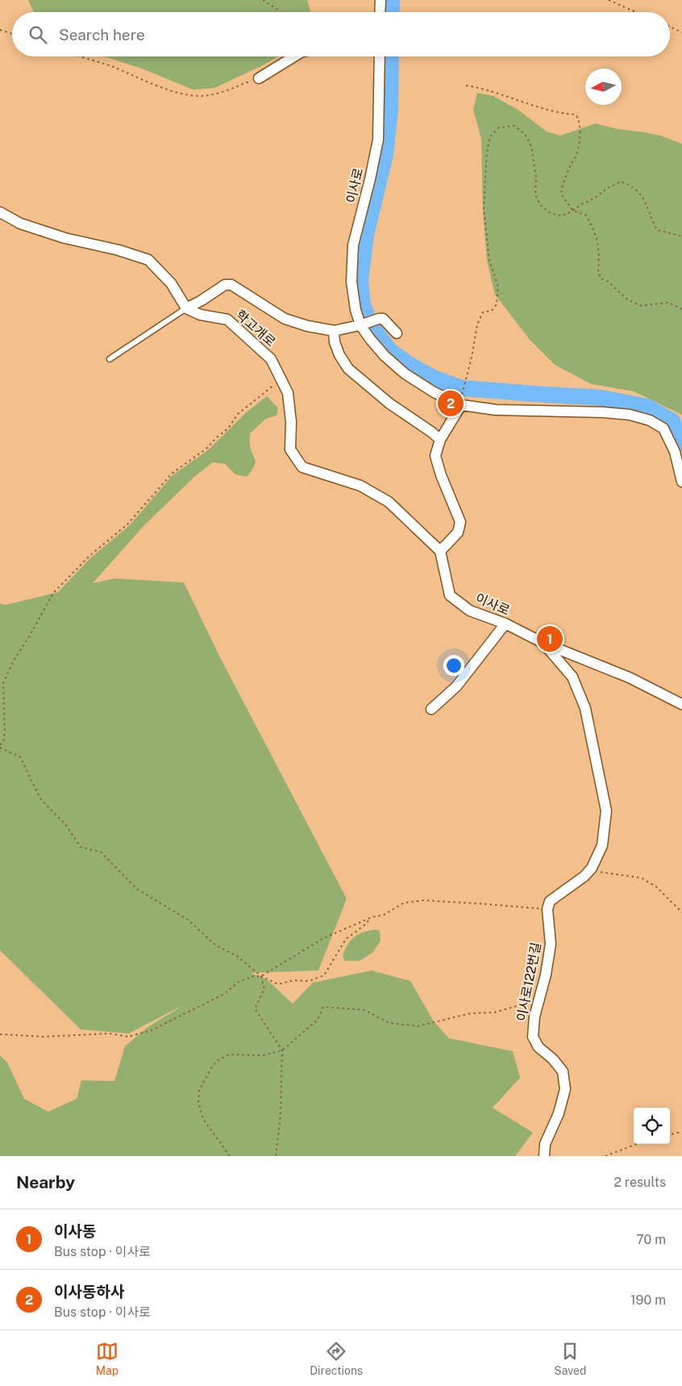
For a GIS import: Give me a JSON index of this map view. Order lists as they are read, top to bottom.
{
  "streets": {
    "street": ["이사로", "학고개로", "이사로122번길"]
  },
  "crossings": [
    ["이사로", "학고개로"]
  ],
  "north": "left",
  "page": {
    "search": "Search here",
    "pins": ["2", "1"],
    "heading": ["Nearby", "2 results"],
    "list": [
      {
        "mark": "1",
        "name": "이사동",
        "note": "Bus stop · 이사로",
        "value": "70 m"
      },
      {
        "mark": "2",
        "name": "이사동하사",
        "note": "Bus stop · 이사로",
        "value": "190 m"
      }
    ],
    "nav": ["Map", "Directions", "Saved"]
  }
}
